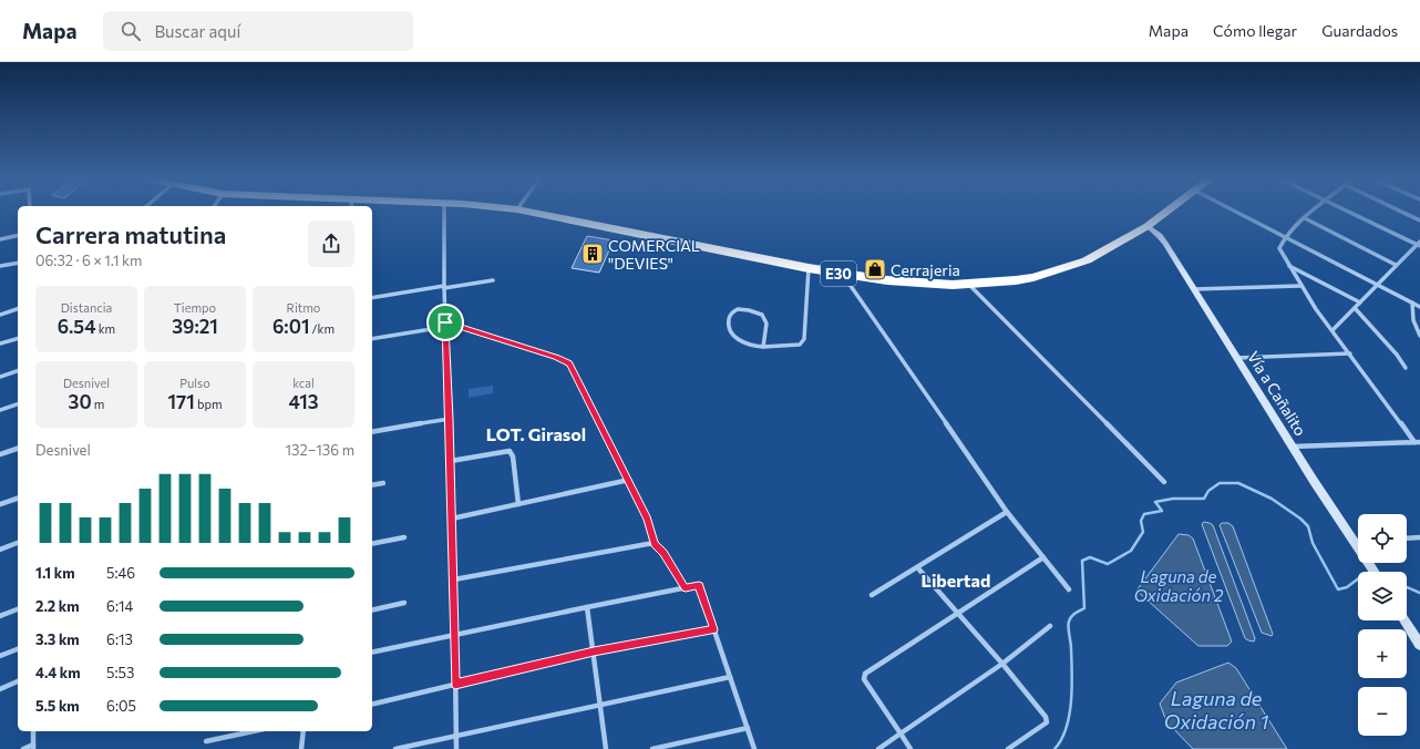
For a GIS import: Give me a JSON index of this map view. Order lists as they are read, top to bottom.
{
  "streets": {
    "highway": ["E30"],
    "main road": ["Vía a Cañalito"]
  },
  "crossings": [
    ["E30", "Vía a Cañalito"]
  ],
  "districts": ["LOT. Girasol", "Libertad"],
  "water": ["Laguna de Oxidación 2", "Laguna de Oxidación 1"],
  "places": {
    "building": ["COMERCIAL \"DEVIES\""],
    "shop": ["Cerrajeria"]
  },
  "page": {
    "header": "Mapa",
    "search": "Buscar aquí",
    "nav": ["Mapa", "Cómo llegar", "Guardados"],
    "heading": ["Carrera matutina", "06:32 · 6 × 1.1 km"],
    "stats": [
      ["Distancia", "6.54 km"],
      ["Tiempo", "39:21"],
      ["Ritmo", "6:01 /km"],
      ["Desnivel", "30 m"],
      ["Pulso", "171 bpm"],
      ["kcal", "413"]
    ],
    "chart": ["Desnivel", "132–136 m"],
    "map_buttons": ["+", "−"],
    "list": [
      {
        "name": "1.1 km",
        "note": "5:46"
      },
      {
        "name": "2.2 km",
        "note": "6:14"
      },
      {
        "name": "3.3 km",
        "note": "6:13"
      },
      {
        "name": "4.4 km",
        "note": "5:53"
      },
      {
        "name": "5.5 km",
        "note": "6:05"
      }
    ]
  }
}
